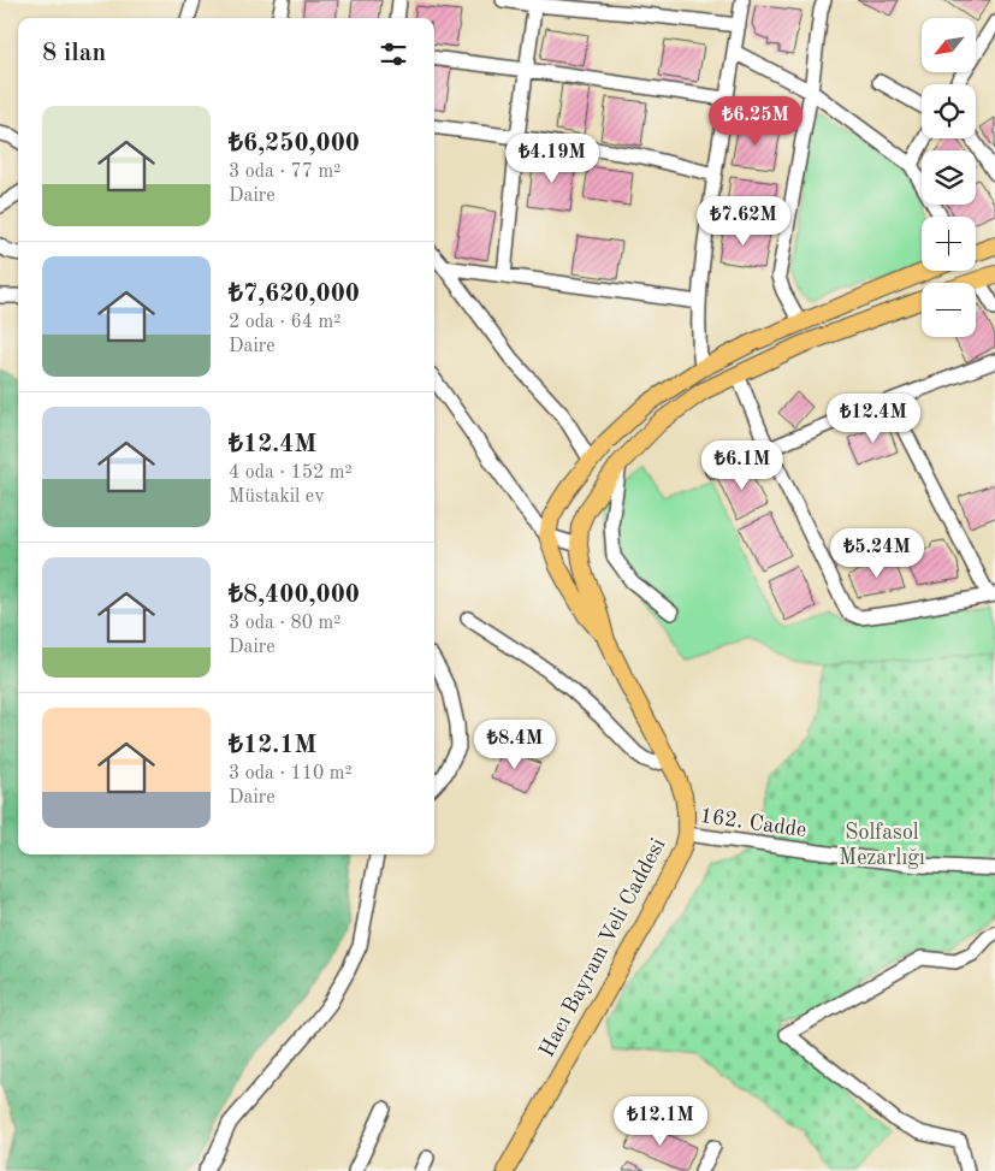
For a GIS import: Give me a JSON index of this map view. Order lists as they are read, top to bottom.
{
  "streets": {
    "main road": ["Hacı Bayram Veli Caddesi"],
    "street": ["162. Cadde"]
  },
  "crossings": [
    ["162. Cadde", "Hacı Bayram Veli Caddesi"]
  ],
  "parks": ["Solfasol Mezarlığı"],
  "north": "bottom left",
  "page": {
    "map_buttons": ["+", "−"],
    "heading": "8 ilan",
    "list": [
      {
        "name": "₺6,250,000",
        "note": "3 oda · 77 m² · Daire"
      },
      {
        "name": "₺7,620,000",
        "note": "2 oda · 64 m² · Daire"
      },
      {
        "name": "₺12.4M",
        "note": "4 oda · 152 m² · Müstakil ev"
      },
      {
        "name": "₺8,400,000",
        "note": "3 oda · 80 m² · Daire"
      },
      {
        "name": "₺12.1M",
        "note": "3 oda · 110 m² · Daire"
      }
    ],
    "price": [
      "₺6.25M",
      "₺4.19M",
      "₺7.62M",
      "₺12.4M",
      "₺6.1M",
      "₺5.24M",
      "₺8.4M",
      "₺12.1M"
    ]
  }
}
